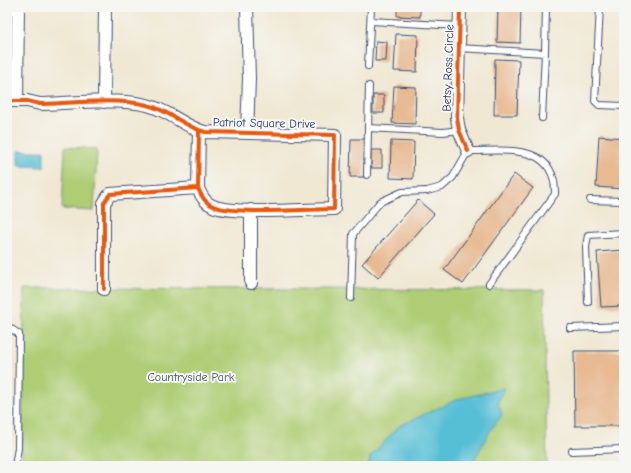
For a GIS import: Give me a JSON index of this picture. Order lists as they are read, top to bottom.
{
  "streets": {
    "street": ["Betsy Ross Circle", "Patriot Square Drive"]
  },
  "parks": ["Countryside Park"]
}
